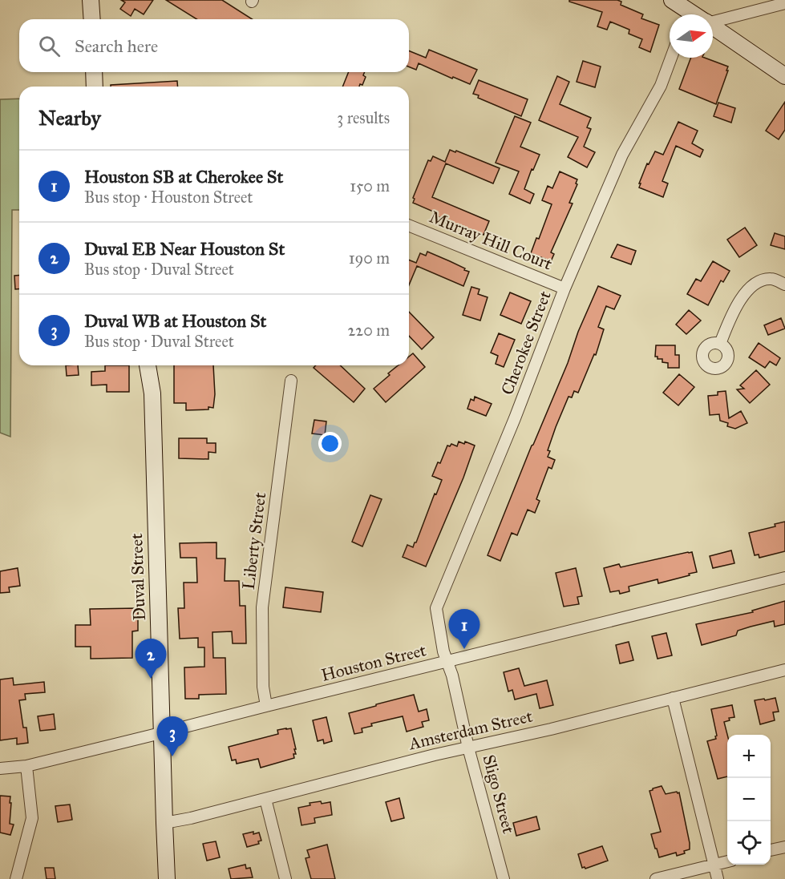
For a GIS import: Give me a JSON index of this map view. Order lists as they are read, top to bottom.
{
  "streets": {
    "street": [
      "Murray Hill Court",
      "Cherokee Street",
      "Liberty Street",
      "Duval Street",
      "Houston Street",
      "Amsterdam Street",
      "Sligo Street"
    ]
  },
  "crossings": [
    ["Murray Hill Court", "Cherokee Street"],
    ["Cherokee Street", "Houston Street"],
    ["Cherokee Street", "Sligo Street"],
    ["Liberty Street", "Houston Street"],
    ["Duval Street", "Houston Street"],
    ["Duval Street", "Amsterdam Street"],
    ["Houston Street", "Sligo Street"],
    ["Amsterdam Street", "Sligo Street"]
  ],
  "north": "right",
  "page": {
    "search": "Search here",
    "heading": ["Nearby", "3 results"],
    "list": [
      {
        "mark": "1",
        "name": "Houston SB at Cherokee St",
        "note": "Bus stop · Houston Street",
        "value": "150 m"
      },
      {
        "mark": "2",
        "name": "Duval EB Near Houston St",
        "note": "Bus stop · Duval Street",
        "value": "190 m"
      },
      {
        "mark": "3",
        "name": "Duval WB at Houston St",
        "note": "Bus stop · Duval Street",
        "value": "220 m"
      }
    ],
    "pins": ["1", "2", "3"],
    "map_buttons": ["+", "−"]
  }
}
